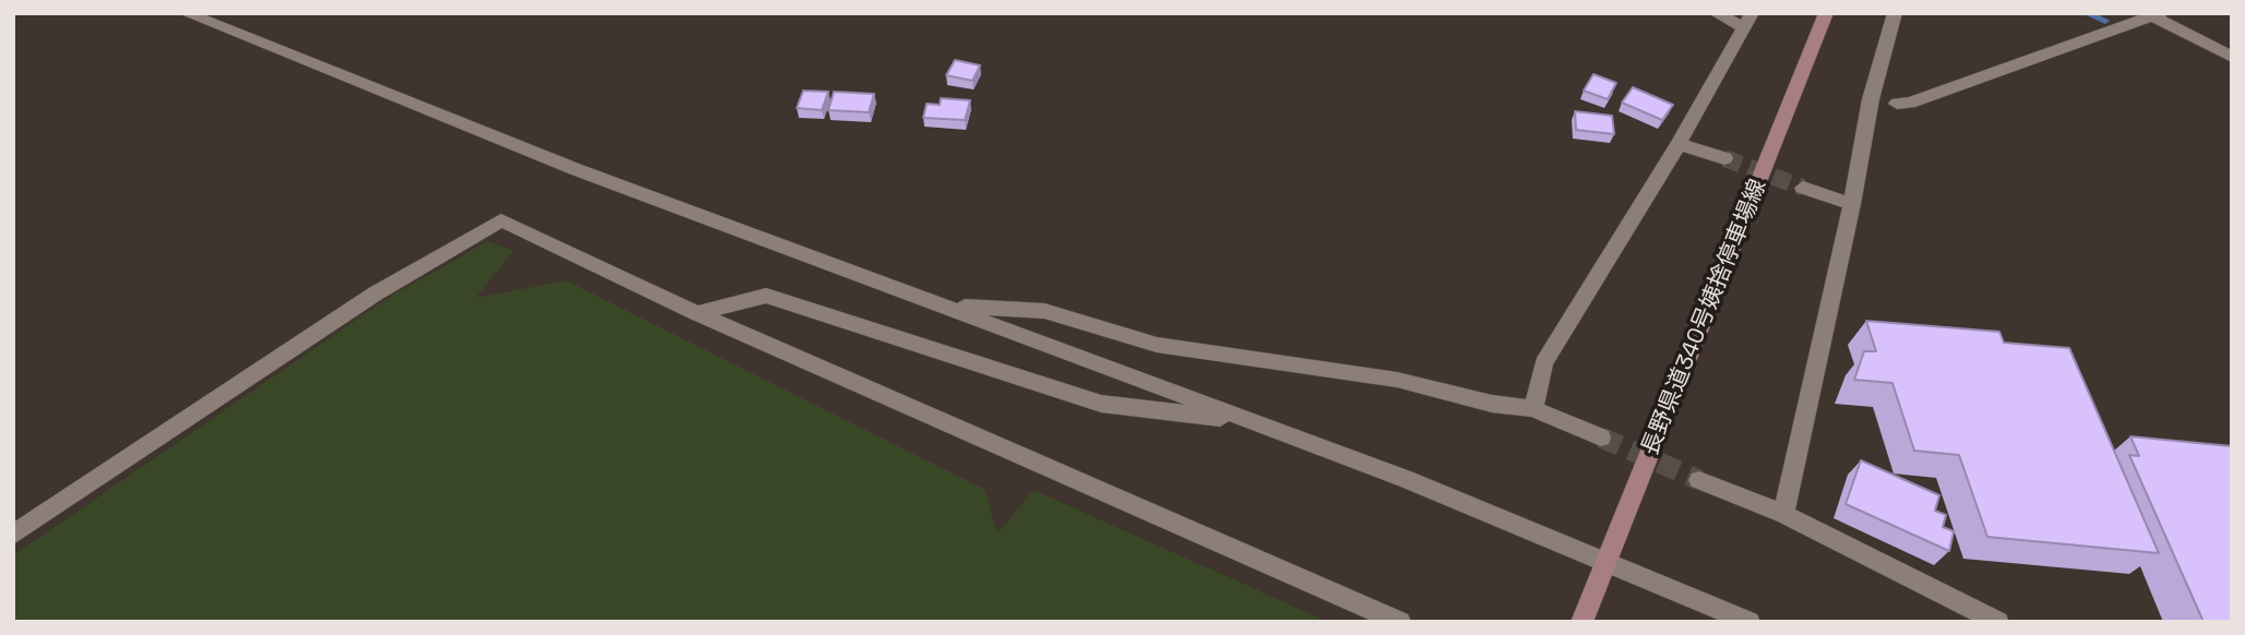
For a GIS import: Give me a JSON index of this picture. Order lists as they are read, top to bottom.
{
  "streets": {
    "main road": ["長野県道340号姨捨停車場線"]
  }
}
